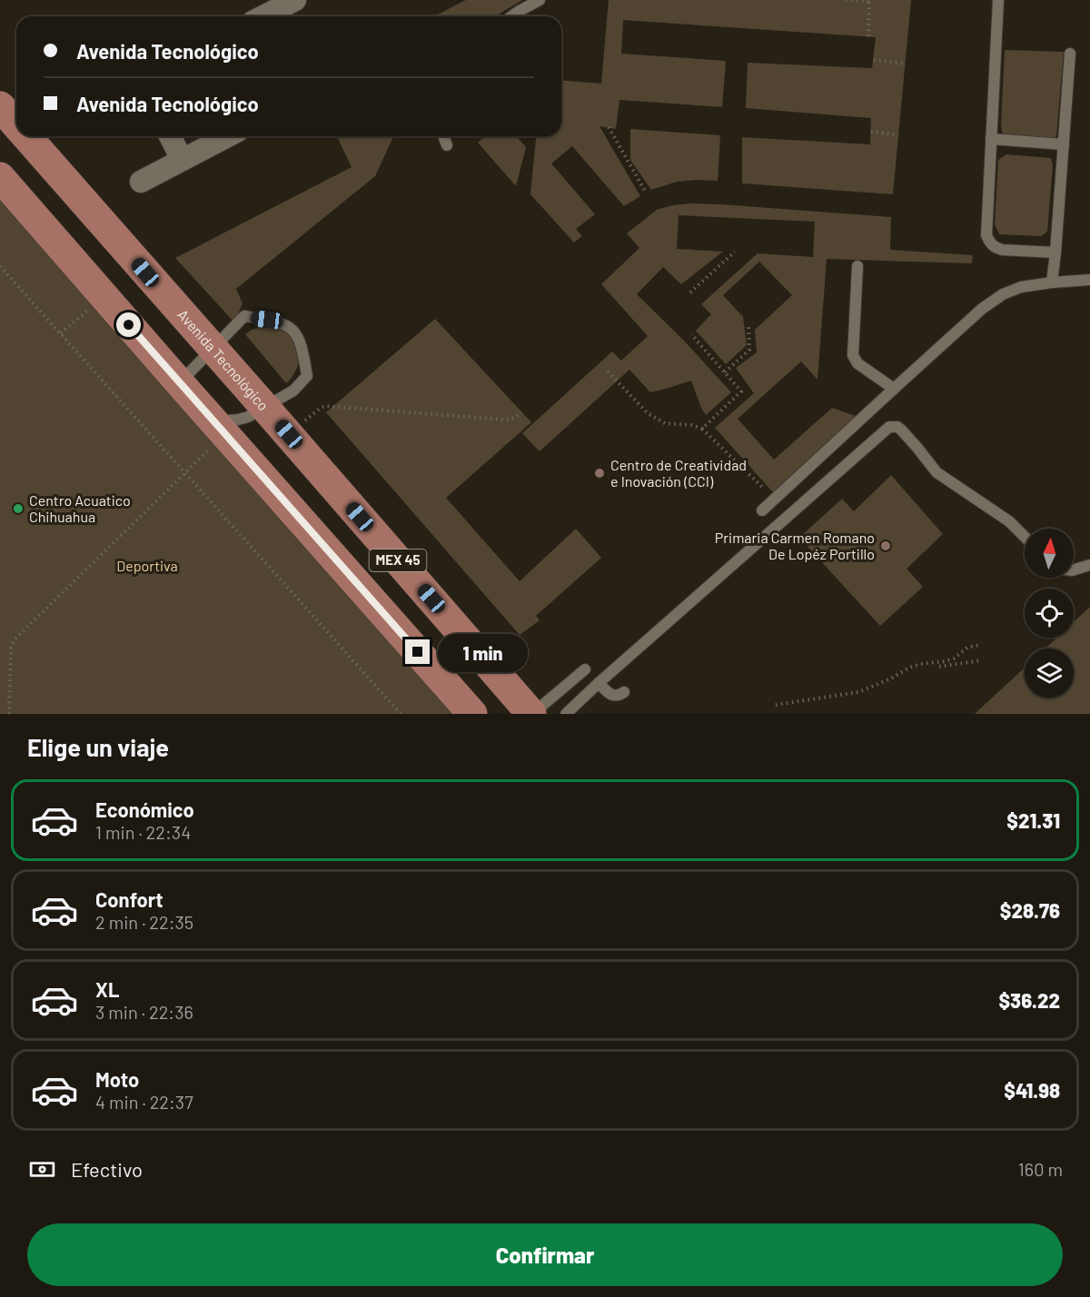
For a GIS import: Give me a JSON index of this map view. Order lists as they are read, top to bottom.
{
  "streets": {
    "main road": ["Avenida Tecnológico", "MEX 45"]
  },
  "parks": ["Deportiva"],
  "places": ["Centro de Creatividad e Inovación (CCI)", "Centro Acuatico Chihuahua", "Primaria Carmen Romano De Lopéz Portillo"],
  "north": "top",
  "page": {
    "banner": ["Avenida Tecnológico", "Avenida Tecnológico"],
    "bubble": "1 min",
    "heading": "Elige un viaje",
    "list": [
      {
        "name": "Económico",
        "note": "1 min · 22:34",
        "value": "$21.31"
      },
      {
        "name": "Confort",
        "note": "2 min · 22:35",
        "value": "$28.76"
      },
      {
        "name": "XL",
        "note": "3 min · 22:36",
        "value": "$36.22"
      },
      {
        "name": "Moto",
        "note": "4 min · 22:37",
        "value": "$41.98"
      }
    ],
    "pay": ["Efectivo", "160 m"],
    "buttons": "Confirmar"
  }
}
